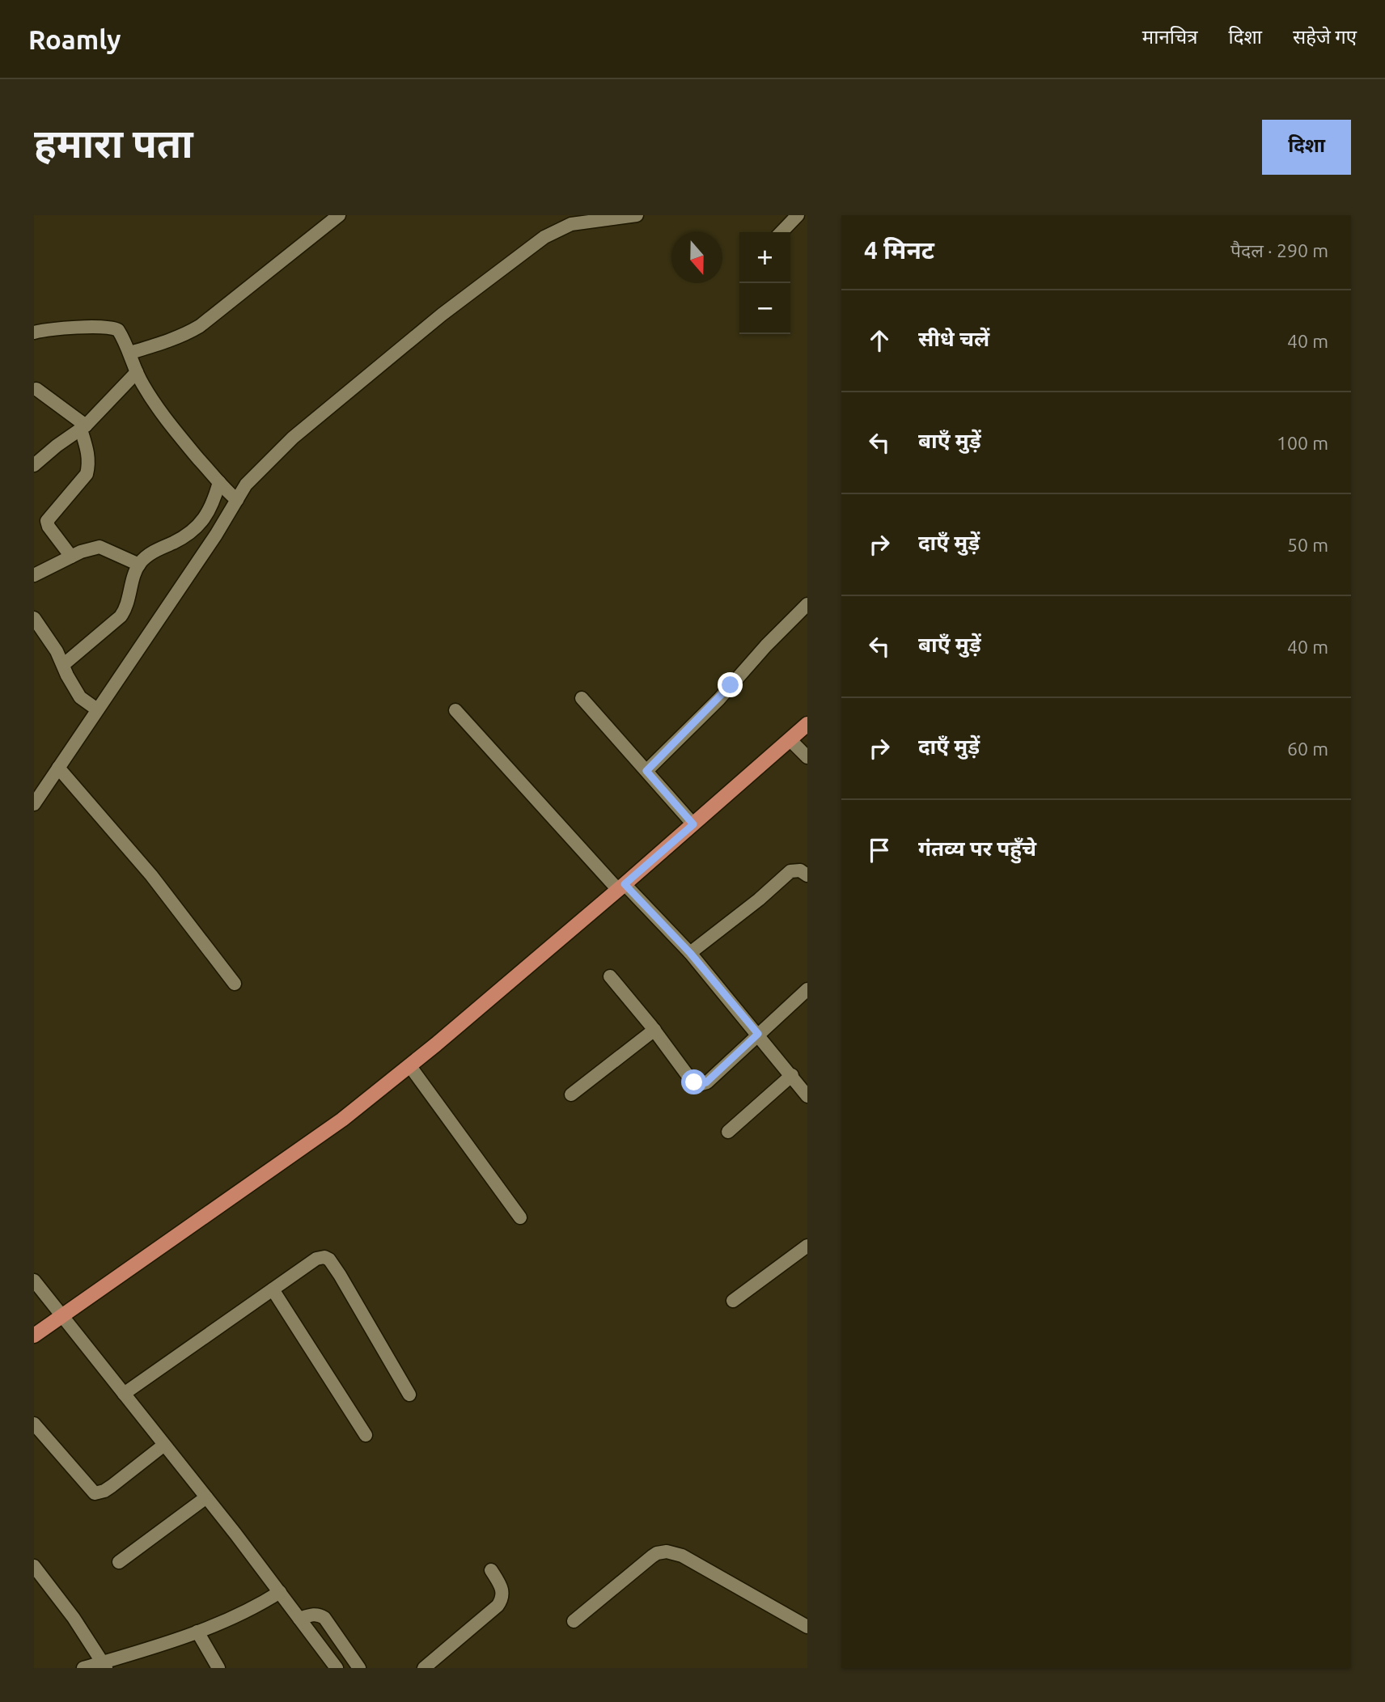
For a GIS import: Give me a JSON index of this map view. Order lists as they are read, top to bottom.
{
  "north": "bottom",
  "page": {
    "header": "Roamly",
    "nav": ["मानचित्र", "दिशा", "सहेजे गए"],
    "buttons": "दिशा",
    "title": "हमारा पता",
    "heading": ["4 मिनट", "पैदल · 290 m"],
    "map_buttons": ["+", "−"],
    "list": [
      ["सीधे चलें", "40 m"],
      ["बाएँ मुड़ें", "100 m"],
      ["दाएँ मुड़ें", "50 m"],
      ["बाएँ मुड़ें", "40 m"],
      ["दाएँ मुड़ें", "60 m"],
      "गंतव्य पर पहुँचे"
    ]
  }
}
